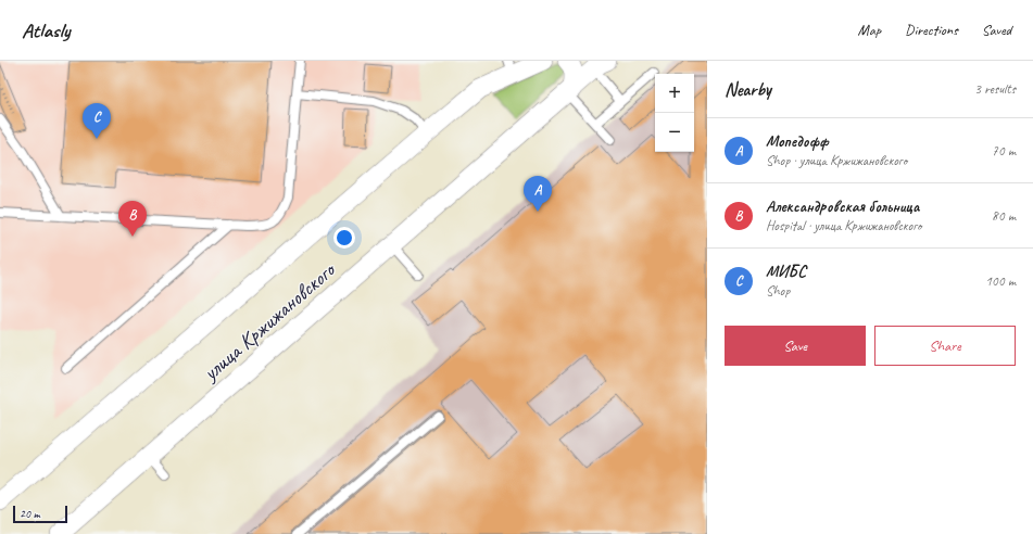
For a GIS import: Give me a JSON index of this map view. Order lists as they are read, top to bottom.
{
  "streets": {
    "street": ["улица Кржижановского"]
  },
  "scale_bar": "20 m",
  "page": {
    "header": "Atlasly",
    "nav": ["Map", "Directions", "Saved"],
    "heading": ["Nearby", "3 results"],
    "map_buttons": ["+", "−"],
    "pins": ["C", "A", "B"],
    "list": [
      {
        "mark": "A",
        "name": "Мопедофф",
        "note": "Shop · улица Кржижановского",
        "value": "70 m"
      },
      {
        "mark": "B",
        "name": "Александровская больница",
        "note": "Hospital · улица Кржижановского",
        "value": "80 m"
      },
      {
        "mark": "C",
        "name": "МИБС",
        "note": "Shop",
        "value": "100 m"
      }
    ],
    "buttons": ["Save", "Share"],
    "scale": "20 m"
  }
}
